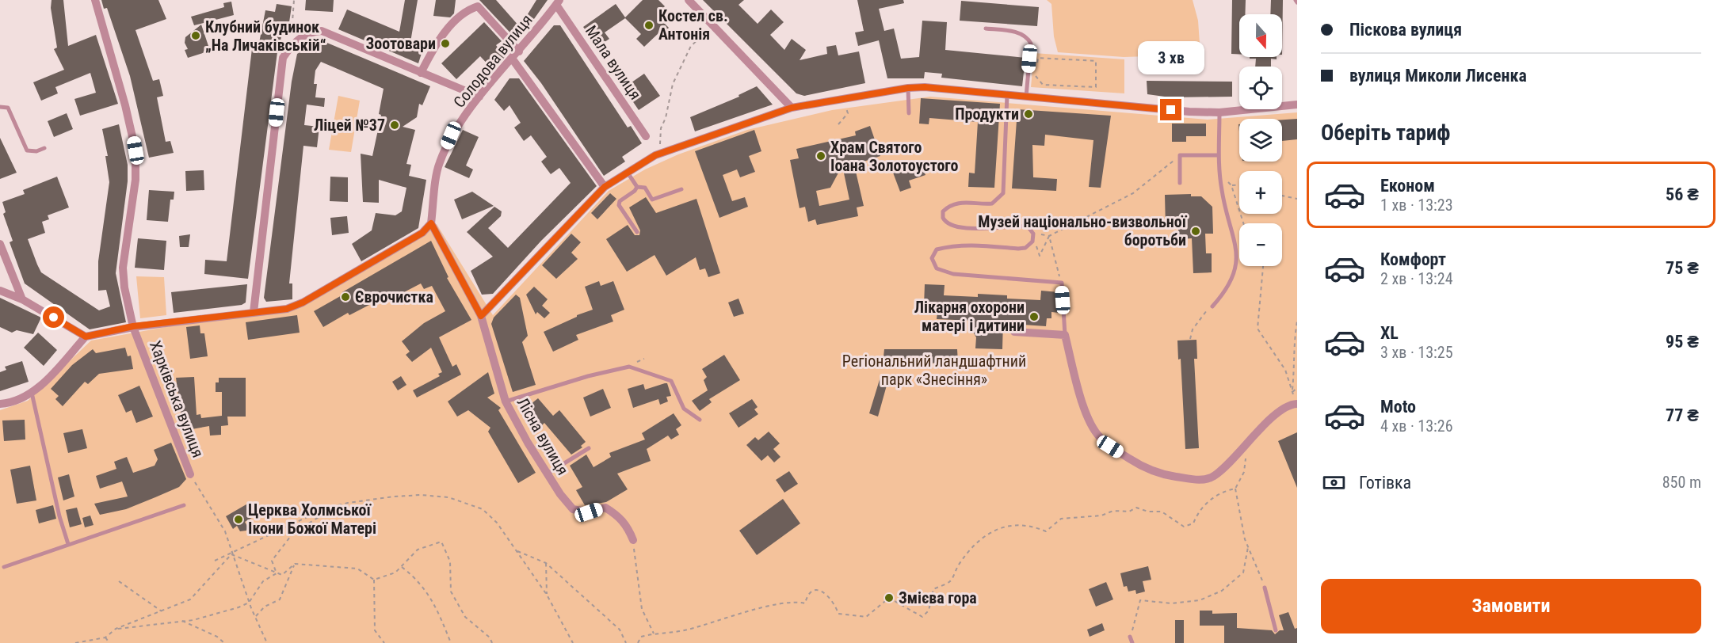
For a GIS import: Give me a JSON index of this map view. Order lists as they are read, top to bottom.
{
  "streets": {
    "street": [
      "Солодова вулиця",
      "Мала вулиця",
      "Харківська вулиця",
      "Лісна вулиця"
    ]
  },
  "crossings": [
    ["Солодова вулиця", "Мала вулиця"],
    ["Солодова вулиця", "Лісна вулиця"]
  ],
  "parks": ["Регіональний ландшафтний парк «Знесіння»"],
  "places": [
    "Костел св. Антонія",
    "Клубний будинок „На Личаківській“",
    "Зоотовари",
    "Продукти",
    "Ліцей №37",
    "Храм Святого Іоана Золотоустого",
    "Музей національно-визвольної боротьби",
    "Єврочистка",
    "Лікарня охорони матері і дитини",
    "Церква Холмської Ікони Божої Матері",
    "Змієва гора"
  ],
  "north": "bottom",
  "page": {
    "banner": ["Піскова вулиця", "вулиця Миколи Лисенка"],
    "map_buttons": ["+", "−"],
    "bubble": "3 хв",
    "heading": "Оберіть тариф",
    "list": [
      {
        "name": "Економ",
        "note": "1 хв · 13:23",
        "value": "56 ₴"
      },
      {
        "name": "Комфорт",
        "note": "2 хв · 13:24",
        "value": "75 ₴"
      },
      {
        "name": "XL",
        "note": "3 хв · 13:25",
        "value": "95 ₴"
      },
      {
        "name": "Moto",
        "note": "4 хв · 13:26",
        "value": "77 ₴"
      }
    ],
    "pay": ["Готівка", "850 m"],
    "buttons": "Замовити"
  }
}
